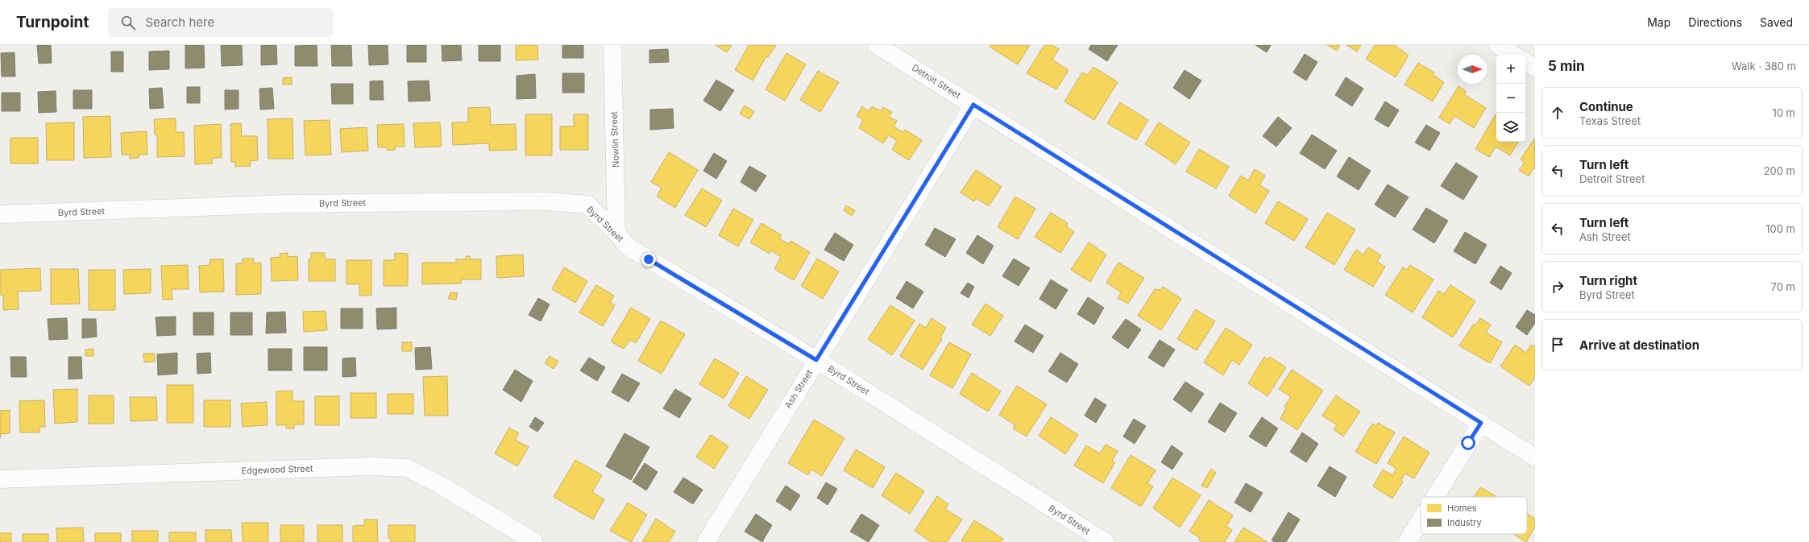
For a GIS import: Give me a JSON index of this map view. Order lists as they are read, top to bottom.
{
  "streets": {
    "street": [
      "Detroit Street",
      "Nowlin Street",
      "Byrd Street",
      "Ash Street",
      "Edgewood Street"
    ]
  },
  "crossings": [
    ["Detroit Street", "Ash Street"],
    ["Nowlin Street", "Byrd Street"],
    ["Byrd Street", "Ash Street"]
  ],
  "legend": ["Homes", "Industry"],
  "north": "right",
  "page": {
    "header": "Turnpoint",
    "search": "Search here",
    "nav": ["Map", "Directions", "Saved"],
    "heading": ["5 min", "Walk · 380 m"],
    "map_buttons": ["+", "−"],
    "list": [
      ["Continue", "Texas Street", "10 m"],
      ["Turn left", "Detroit Street", "200 m"],
      ["Turn left", "Ash Street", "100 m"],
      ["Turn right", "Byrd Street", "70 m"],
      "Arrive at destination"
    ]
  }
}
